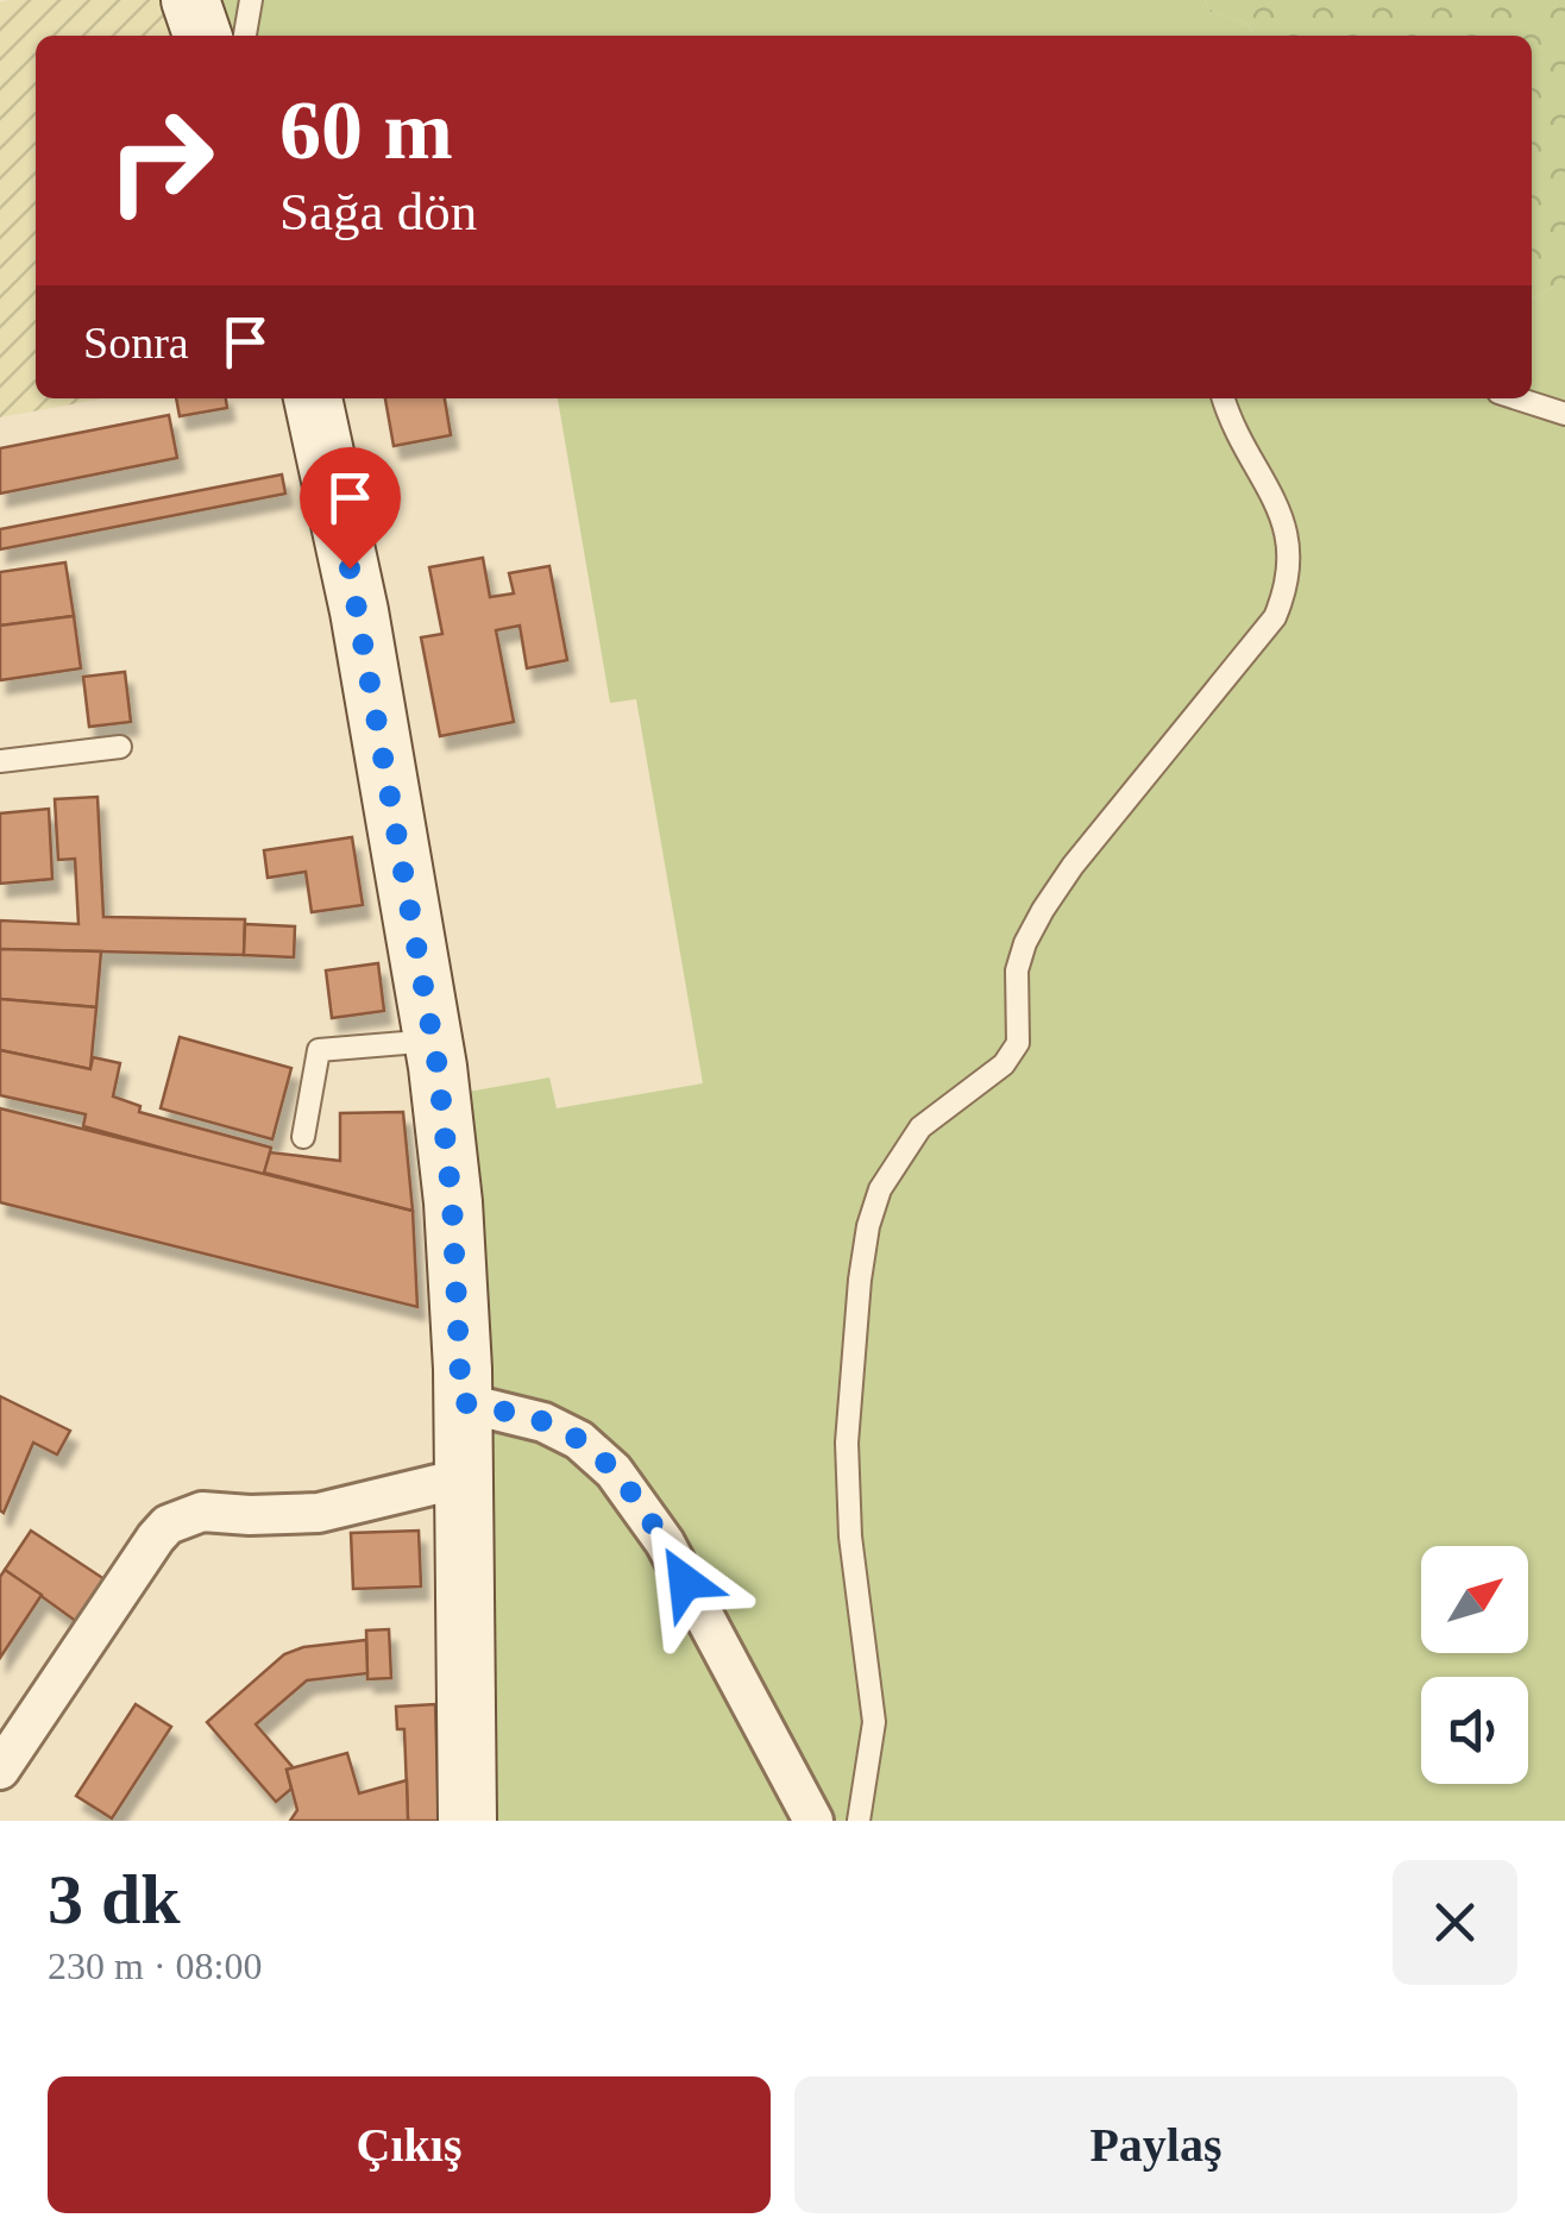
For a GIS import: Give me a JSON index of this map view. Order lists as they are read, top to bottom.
{
  "north": "top right",
  "page": {
    "turn": ["60 m", "Sağa dön"],
    "then": "Sonra",
    "heading": ["3 dk", "230 m · 08:00"],
    "buttons": ["Çıkış", "Paylaş"]
  }
}
